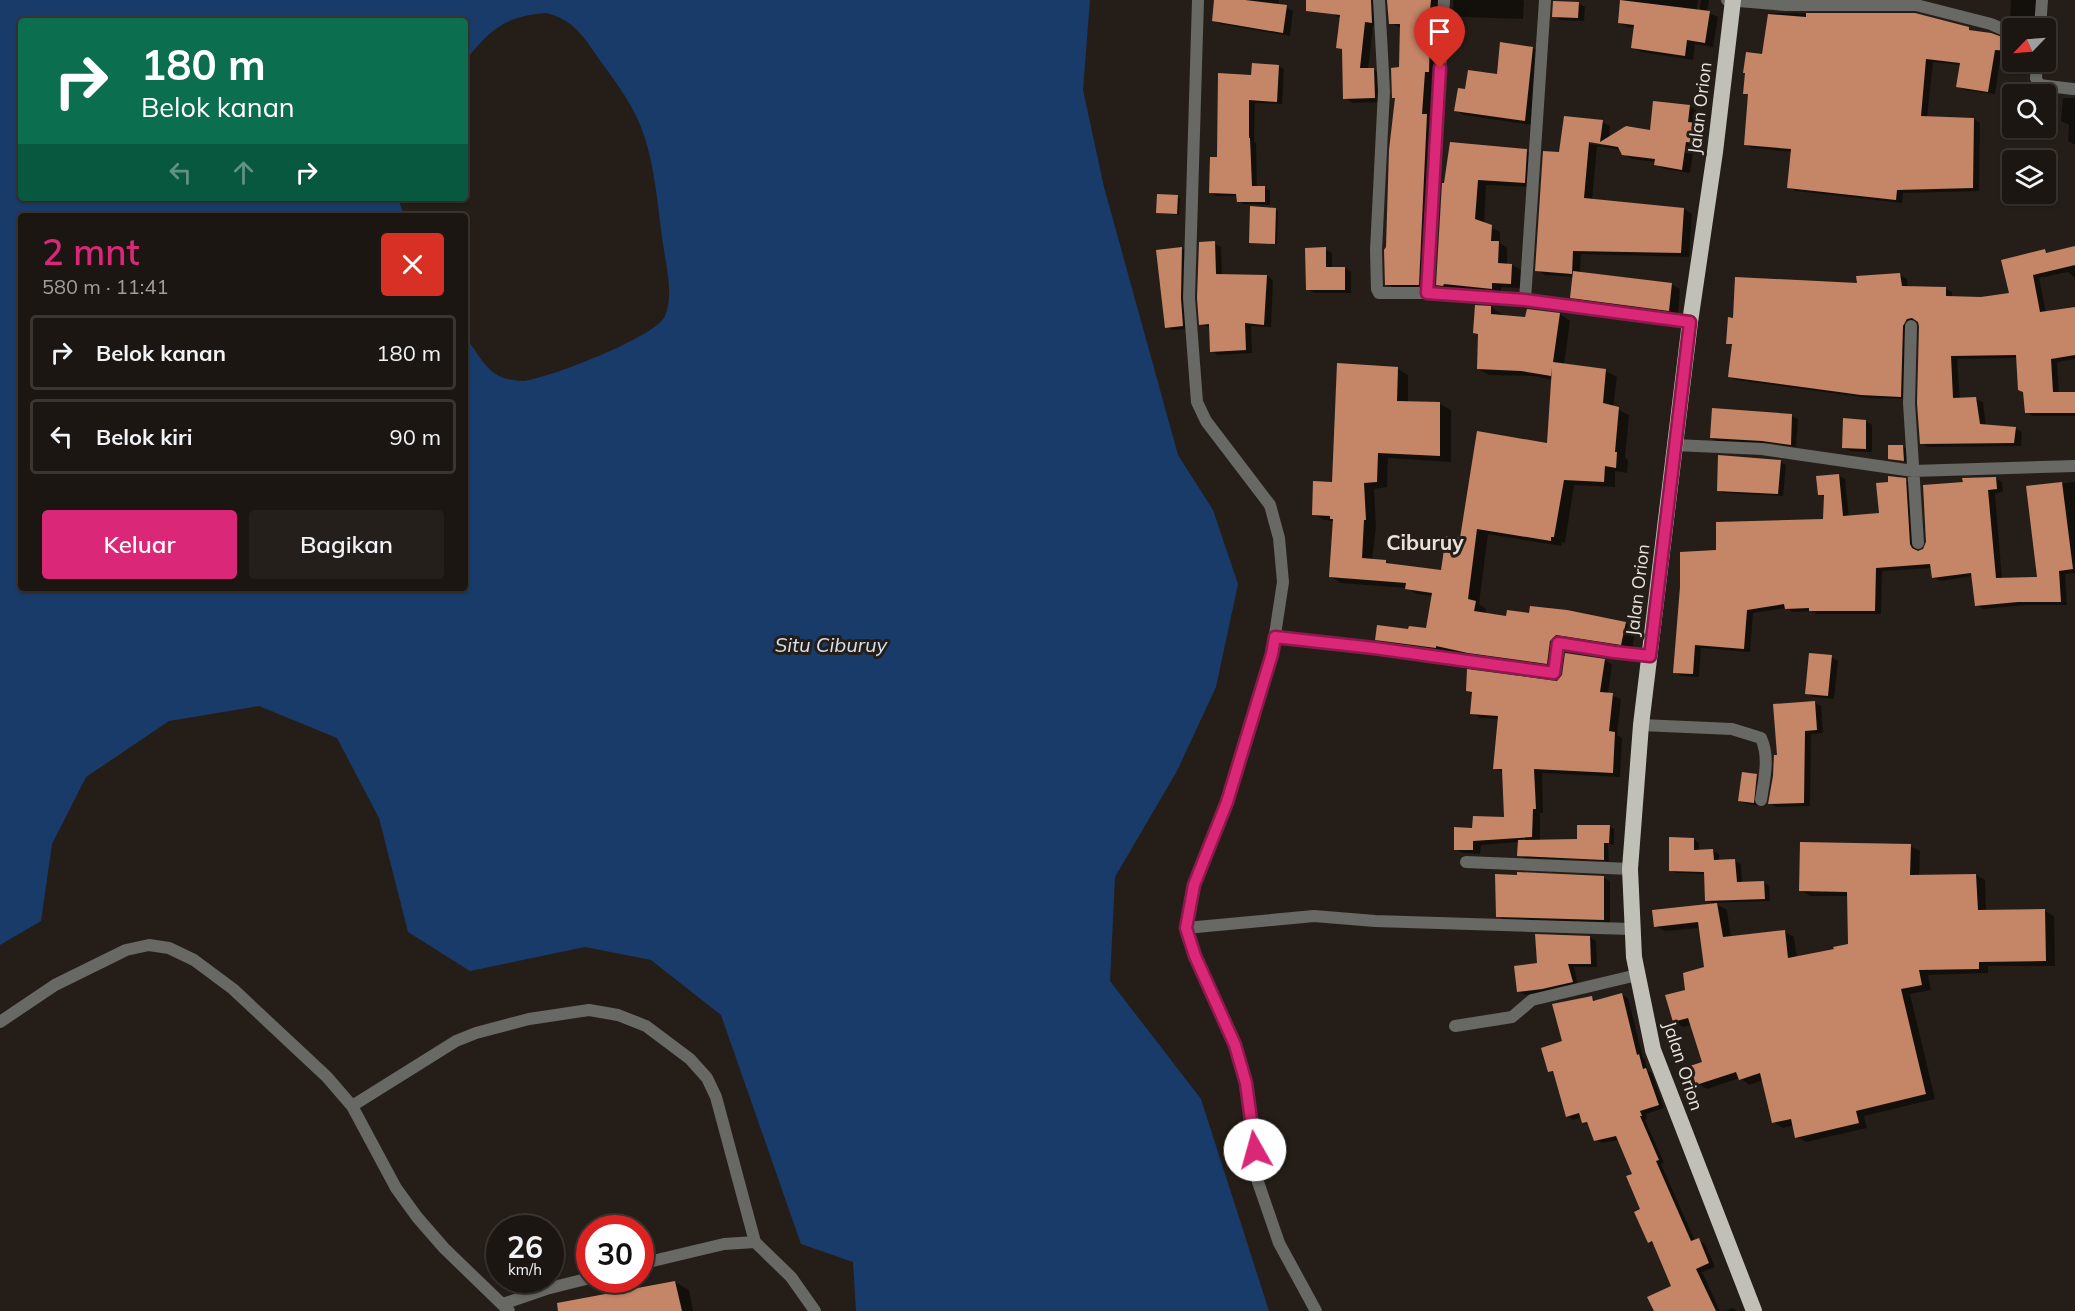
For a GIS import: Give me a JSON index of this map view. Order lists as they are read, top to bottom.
{
  "streets": {
    "highway": ["Jalan Orion"]
  },
  "districts": ["Ciburuy"],
  "water": ["Situ Ciburuy"],
  "north": "bottom left",
  "page": {
    "turn": ["180 m", "Belok kanan"],
    "heading": ["2 mnt", "580 m · 11:41"],
    "list": [
      {
        "name": "Belok kanan",
        "value": "180 m"
      },
      {
        "name": "Belok kiri",
        "value": "90 m"
      }
    ],
    "buttons": ["Keluar", "Bagikan"],
    "speed": "26 km/h",
    "limit": "30"
  }
}
